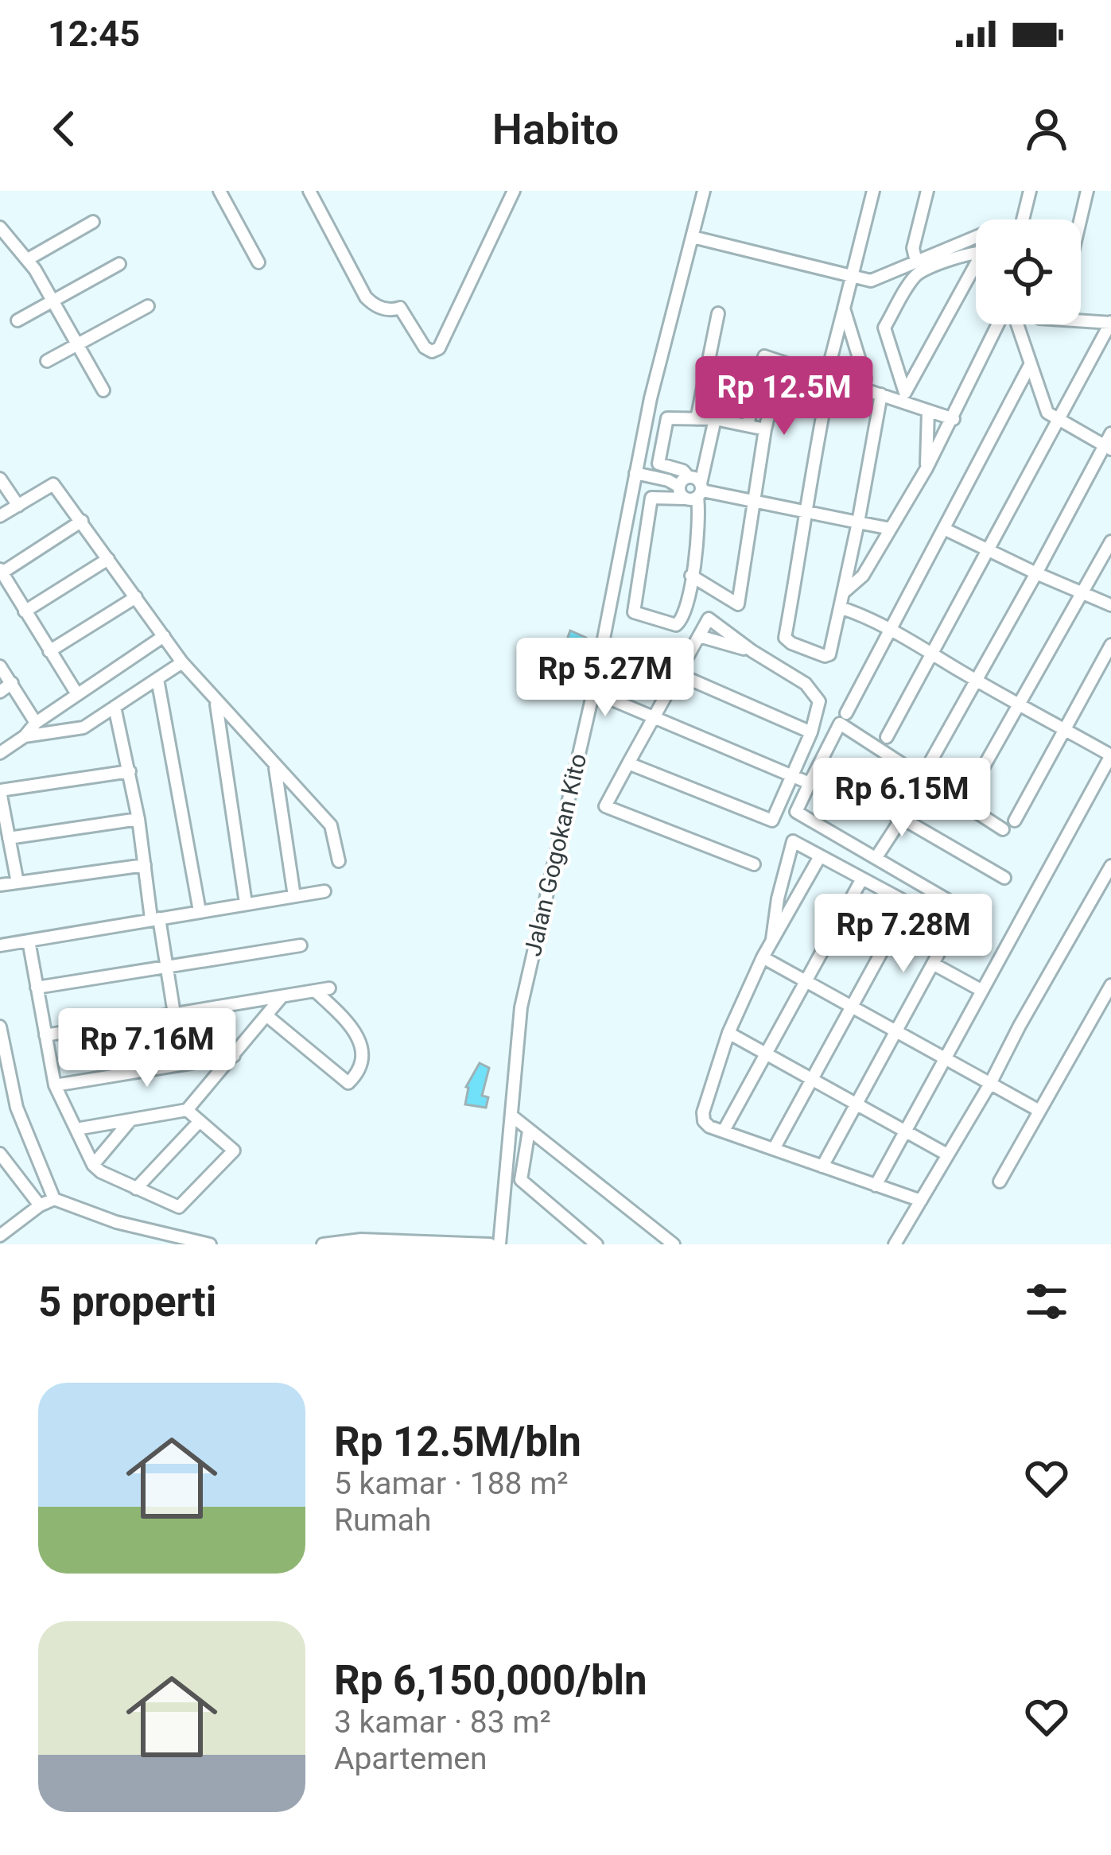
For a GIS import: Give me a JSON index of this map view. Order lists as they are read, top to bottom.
{
  "streets": {
    "street": ["Jalan Gogokan Kito"]
  },
  "page": {
    "status": "12:45",
    "header": "Habito",
    "price": [
      "Rp 12.5M",
      "Rp 5.27M",
      "Rp 6.15M",
      "Rp 7.28M",
      "Rp 7.16M"
    ],
    "heading": "5 properti",
    "list": [
      {
        "name": "Rp 12.5M/bln",
        "note": "5 kamar · 188 m² · Rumah"
      },
      {
        "name": "Rp 6,150,000/bln",
        "note": "3 kamar · 83 m² · Apartemen"
      }
    ]
  }
}
